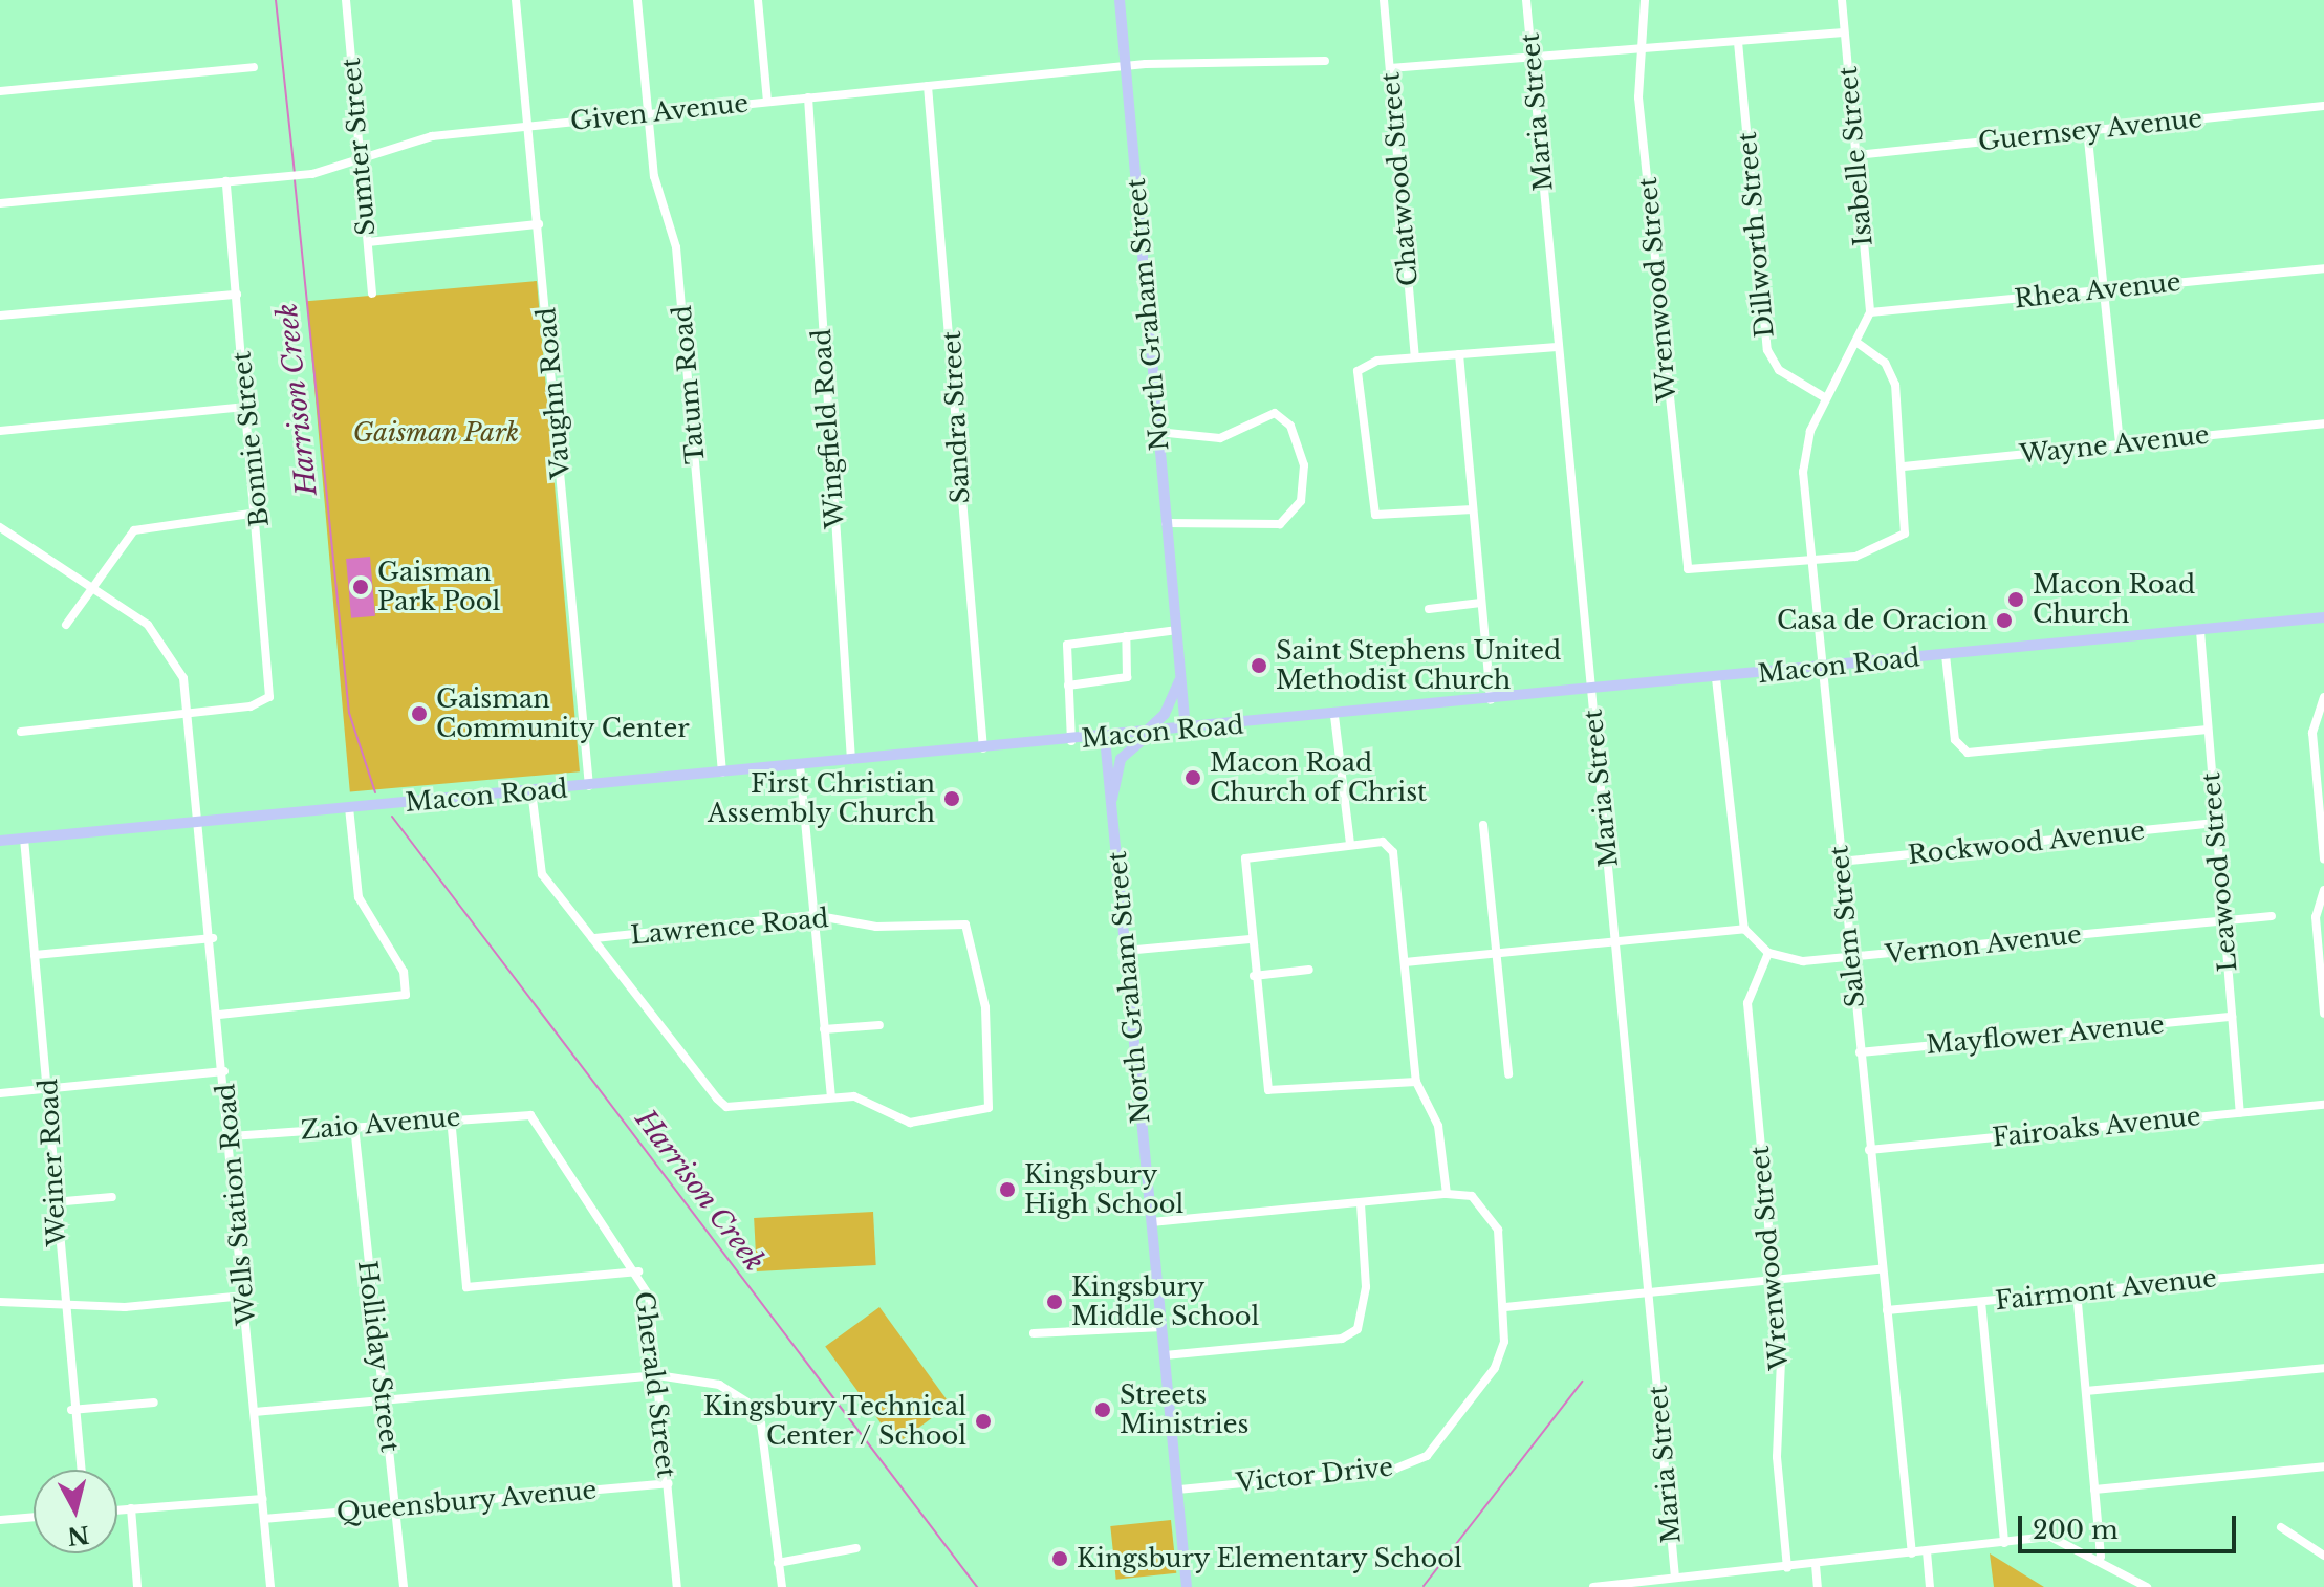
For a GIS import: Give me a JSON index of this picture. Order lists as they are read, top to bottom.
{
  "streets": {
    "main road": ["North Graham Street", "Macon Road"],
    "street": [
      "Given Avenue",
      "Maria Street",
      "Guernsey Avenue",
      "Sumter Street",
      "Isabelle Street",
      "Chatwood Street",
      "Dillworth Street",
      "Wrenwood Street",
      "Rhea Avenue",
      "Tatum Road",
      "Vaughn Road",
      "Sandra Street",
      "Wingfield Road",
      "Bonnie Street",
      "Wayne Avenue",
      "Rockwood Avenue",
      "Leawood Street",
      "Lawrence Road",
      "Salem Street",
      "Vernon Avenue",
      "Mayflower Avenue",
      "Zaio Avenue",
      "Fairoaks Avenue",
      "Weiner Road",
      "Wells Station Road",
      "Fairmont Avenue",
      "Holliday Street",
      "Gherald Street",
      "Victor Drive",
      "Queensbury Avenue"
    ]
  },
  "crossings": [
    ["Given Avenue", "Sumter Street"],
    ["Given Avenue", "North Graham Street"],
    ["Given Avenue", "Tatum Road"],
    ["Given Avenue", "Vaughn Road"],
    ["Given Avenue", "Sandra Street"],
    ["Given Avenue", "Wingfield Road"],
    ["Given Avenue", "Bonnie Street"],
    ["Maria Street", "Macon Road"],
    ["Guernsey Avenue", "Isabelle Street"],
    ["Isabelle Street", "Rhea Avenue"],
    ["Isabelle Street", "Salem Street"],
    ["Dillworth Street", "Salem Street"],
    ["Wrenwood Street", "Salem Street"],
    ["Wrenwood Street", "Vernon Avenue"],
    ["Rhea Avenue", "Salem Street"],
    ["North Graham Street", "Macon Road"],
    ["North Graham Street", "Victor Drive"],
    ["Tatum Road", "Macon Road"],
    ["Vaughn Road", "Macon Road"],
    ["Sandra Street", "Macon Road"],
    ["Wingfield Road", "Macon Road"],
    ["Bonnie Street", "Wells Station Road"],
    ["Macon Road", "Leawood Street"],
    ["Macon Road", "Salem Street"],
    ["Macon Road", "Weiner Road"],
    ["Macon Road", "Wells Station Road"],
    ["Rockwood Avenue", "Leawood Street"],
    ["Rockwood Avenue", "Salem Street"],
    ["Leawood Street", "Vernon Avenue"],
    ["Leawood Street", "Mayflower Avenue"],
    ["Leawood Street", "Fairoaks Avenue"],
    ["Salem Street", "Vernon Avenue"],
    ["Salem Street", "Mayflower Avenue"],
    ["Salem Street", "Fairoaks Avenue"],
    ["Salem Street", "Fairmont Avenue"],
    ["Zaio Avenue", "Wells Station Road"],
    ["Zaio Avenue", "Holliday Street"],
    ["Zaio Avenue", "Gherald Street"],
    ["Wells Station Road", "Queensbury Avenue"],
    ["Holliday Street", "Queensbury Avenue"],
    ["Gherald Street", "Queensbury Avenue"]
  ],
  "water": ["Harrison Creek"],
  "parks": ["Gaisman Park"],
  "places": [
    "Gaisman Park Pool",
    "Macon Road Church",
    "Casa de Oracion",
    "Saint Stephens United Methodist Church",
    "Gaisman Community Center",
    "Macon Road Church of Christ",
    "First Christian Assembly Church",
    "Kingsbury High School",
    "Kingsbury Middle School",
    "Streets Ministries",
    "Kingsbury Technical Center / School",
    "Kingsbury Elementary School"
  ],
  "scale_bar": "200 m",
  "north": "bottom"
}
